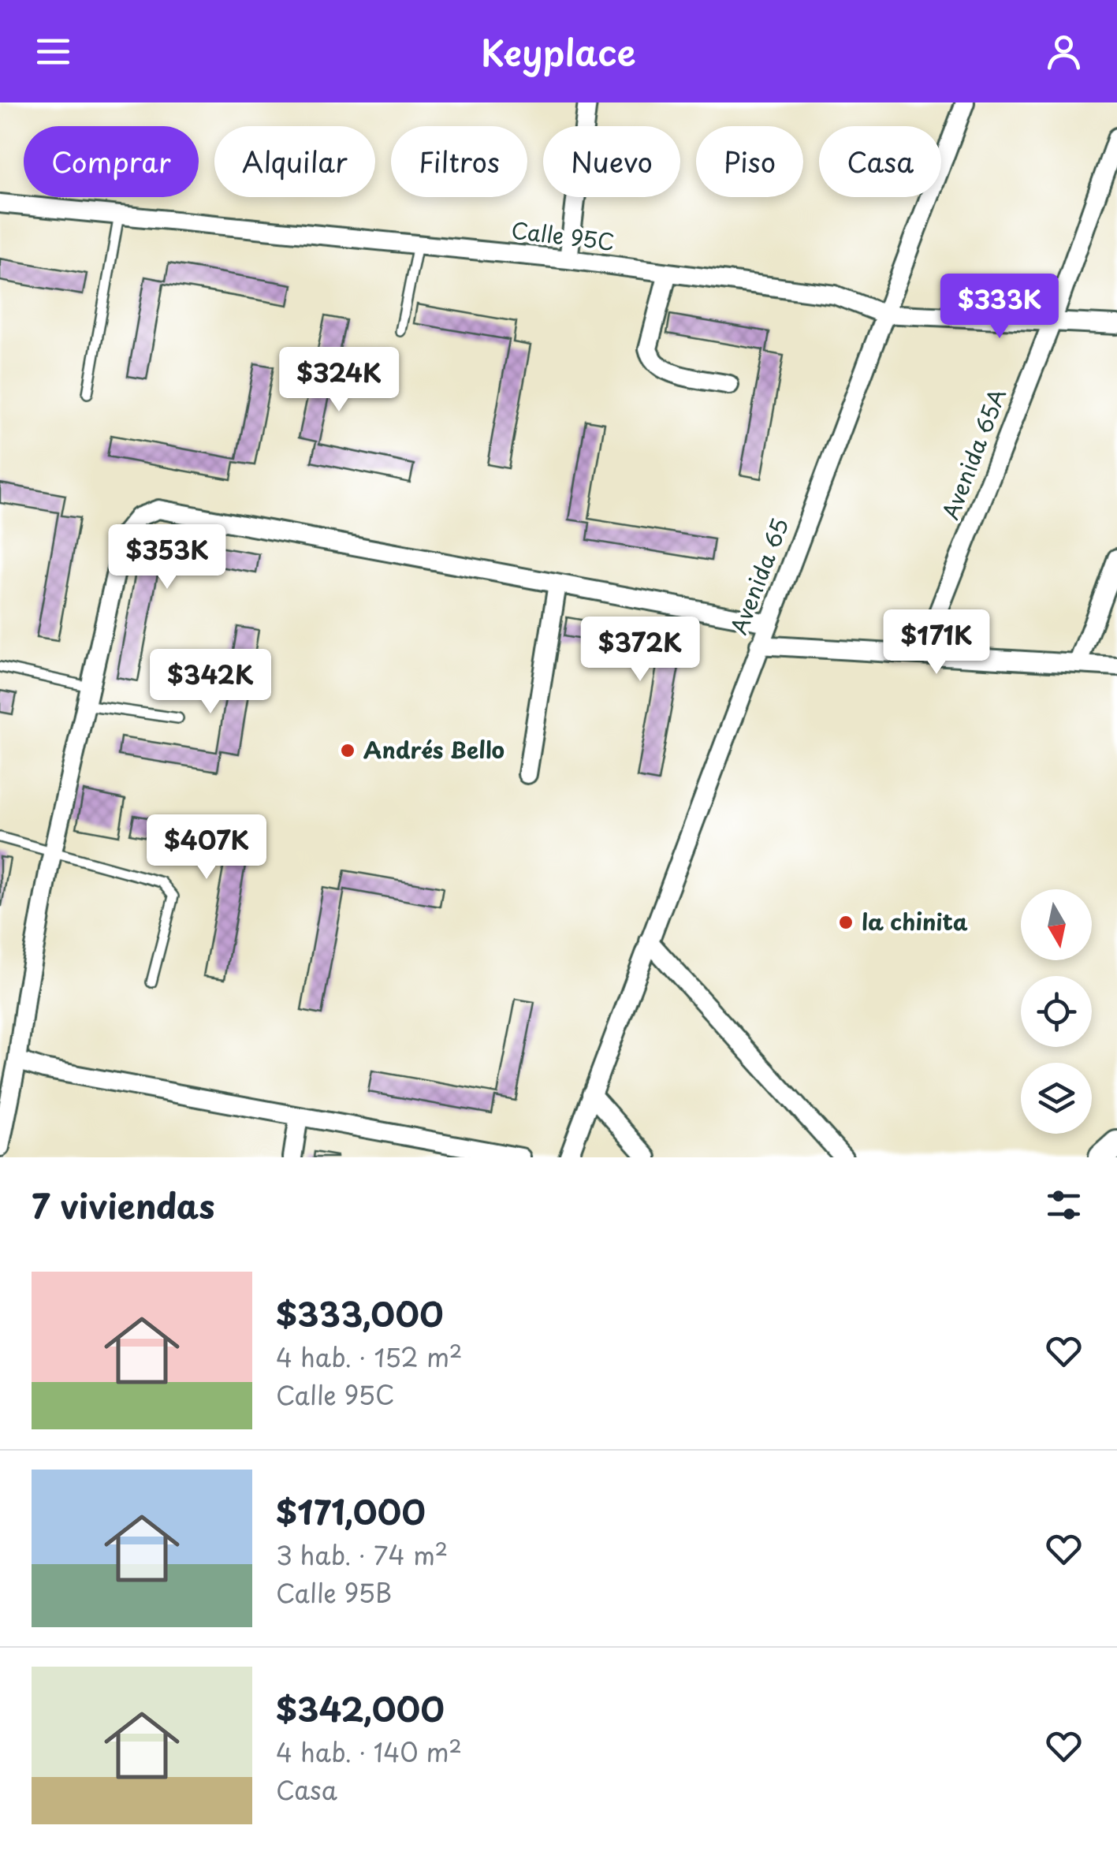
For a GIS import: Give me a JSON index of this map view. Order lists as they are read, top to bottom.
{
  "streets": {
    "street": ["Calle 95C", "Avenida 65A", "Avenida 65"]
  },
  "crossings": [
    ["Calle 95C", "Avenida 65A"],
    ["Calle 95C", "Avenida 65"]
  ],
  "places": ["Andrés Bello", "la chinita"],
  "north": "bottom",
  "page": {
    "header": "Keyplace",
    "chip": [
      "Comprar",
      "Alquilar",
      "Filtros",
      "Nuevo",
      "Piso",
      "Casa"
    ],
    "price": [
      "$333K",
      "$324K",
      "$353K",
      "$171K",
      "$372K",
      "$342K",
      "$407K"
    ],
    "heading": "7 viviendas",
    "list": [
      {
        "name": "$333,000",
        "note": "4 hab. · 152 m² · Calle 95C"
      },
      {
        "name": "$171,000",
        "note": "3 hab. · 74 m² · Calle 95B"
      },
      {
        "name": "$342,000",
        "note": "4 hab. · 140 m² · Casa"
      }
    ]
  }
}
